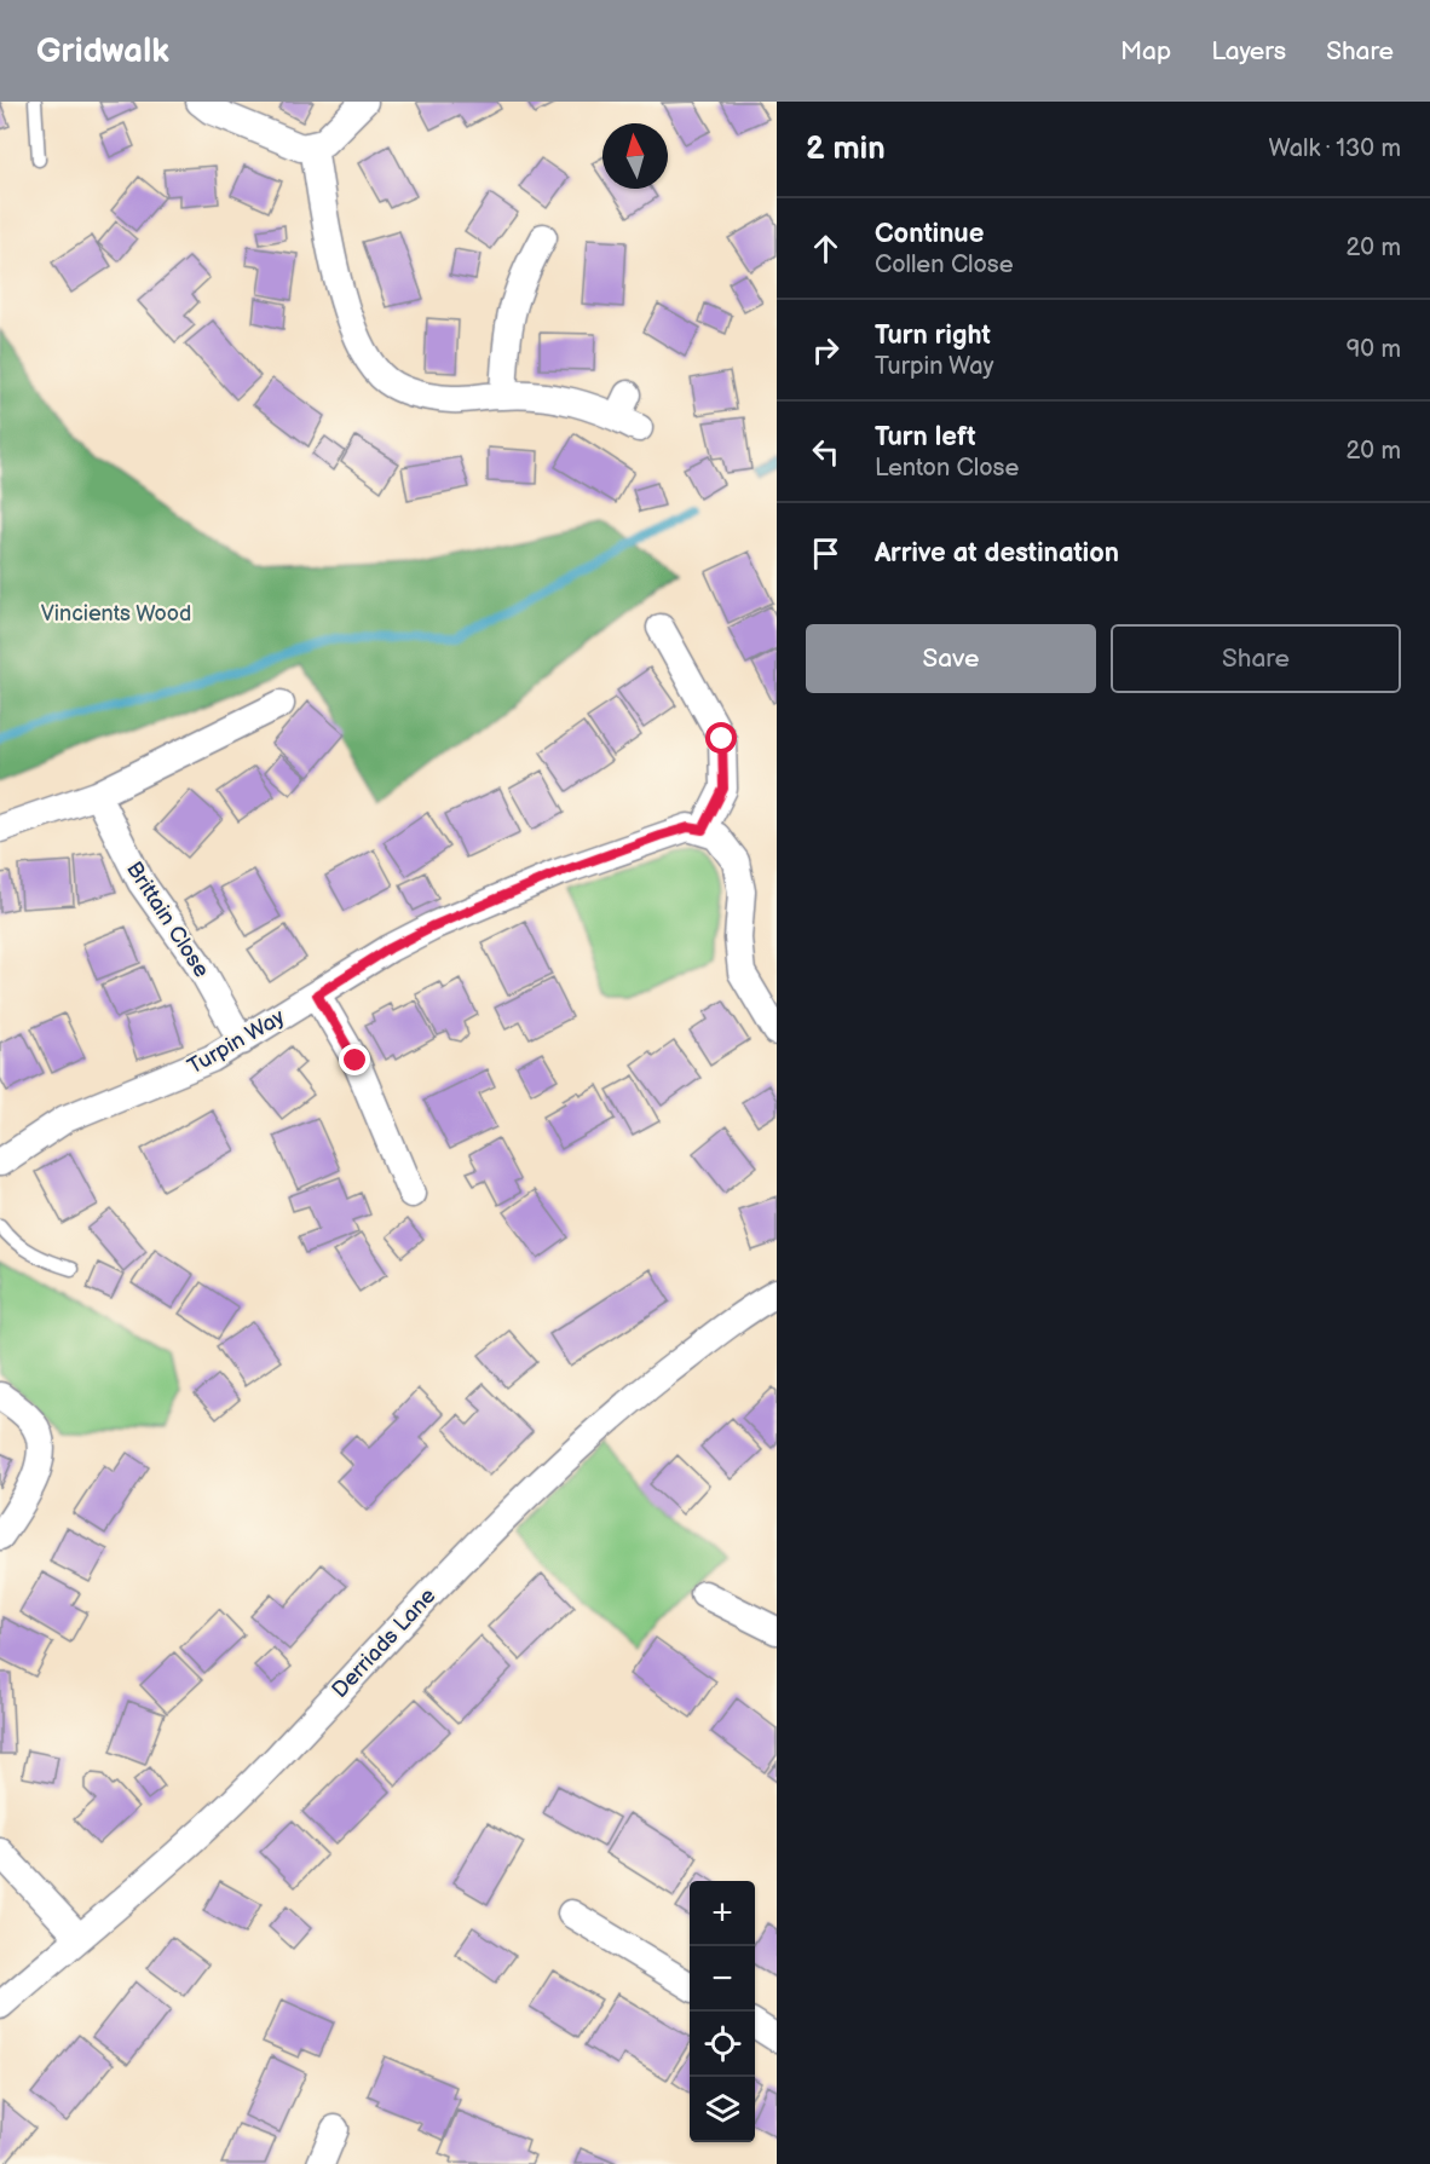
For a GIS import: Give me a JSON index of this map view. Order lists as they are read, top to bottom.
{
  "streets": {
    "street": ["Brittain Close", "Turpin Way", "Derriads Lane"]
  },
  "crossings": [
    ["Brittain Close", "Turpin Way"]
  ],
  "parks": ["Vincients Wood"],
  "north": "top",
  "page": {
    "header": "Gridwalk",
    "nav": ["Map", "Layers", "Share"],
    "heading": ["2 min", "Walk · 130 m"],
    "list": [
      ["Continue", "Collen Close", "20 m"],
      ["Turn right", "Turpin Way", "90 m"],
      ["Turn left", "Lenton Close", "20 m"],
      "Arrive at destination"
    ],
    "buttons": ["Save", "Share"],
    "map_buttons": ["+", "−"]
  }
}
